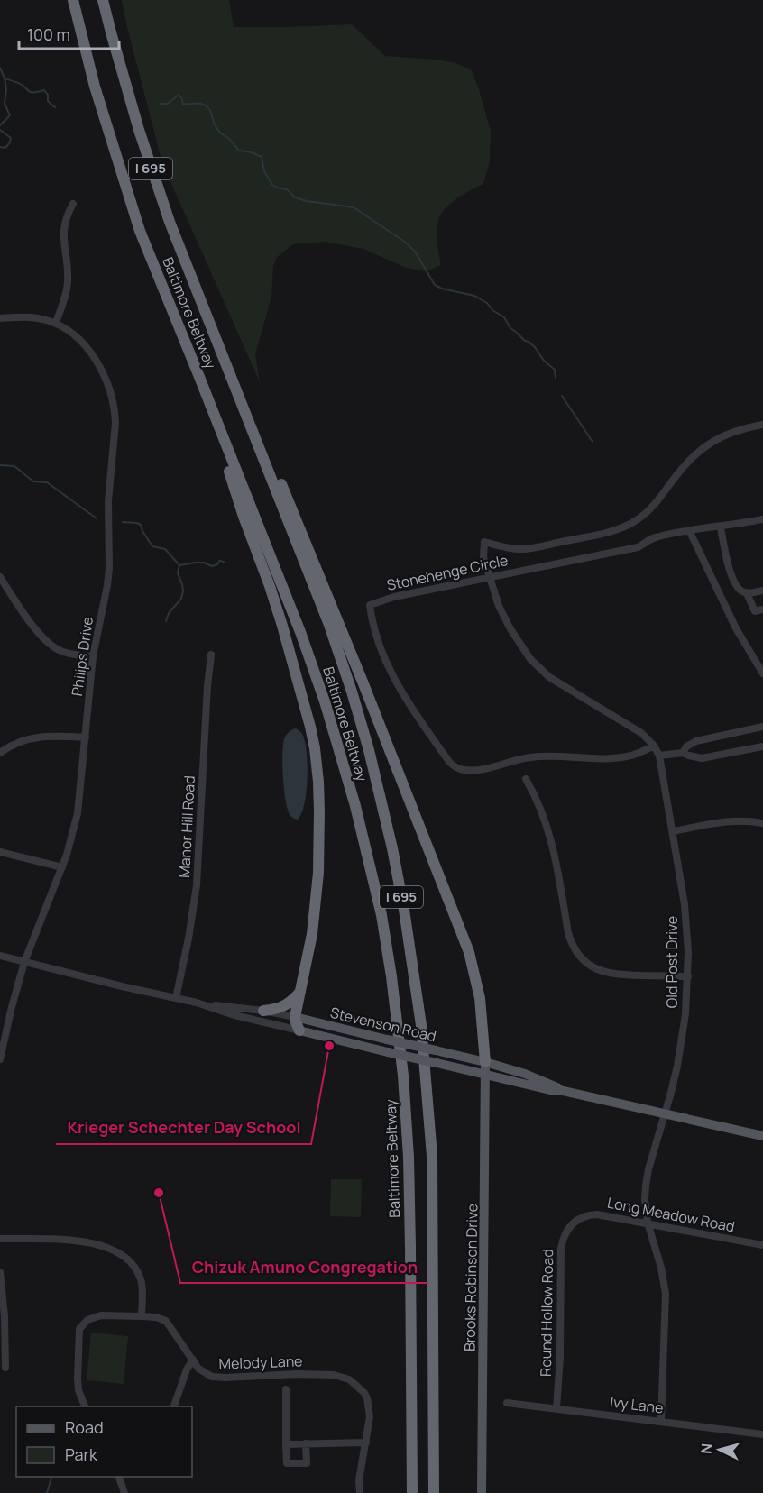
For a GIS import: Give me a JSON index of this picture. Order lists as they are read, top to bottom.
{
  "streets": {
    "highway": ["I 695", "Baltimore Beltway"],
    "main road": ["Stevenson Road", "Brooks Robinson Drive"],
    "street": [
      "Stonehenge Circle",
      "Philips Drive",
      "Manor Hill Road",
      "Old Post Drive",
      "Long Meadow Road",
      "Round Hollow Road",
      "Melody Lane",
      "Ivy Lane"
    ]
  },
  "crossings": [
    ["Stonehenge Circle", "Old Post Drive"],
    ["Philips Drive", "Stevenson Road"],
    ["Manor Hill Road", "Stevenson Road"],
    ["Old Post Drive", "Stevenson Road"],
    ["Old Post Drive", "Long Meadow Road"],
    ["Old Post Drive", "Ivy Lane"],
    ["Stevenson Road", "Brooks Robinson Drive"],
    ["Long Meadow Road", "Round Hollow Road"],
    ["Round Hollow Road", "Ivy Lane"]
  ],
  "places": ["Krieger Schechter Day School", "Chizuk Amuno Congregation"],
  "legend": ["Road", "Park"],
  "scale_bar": "100 m",
  "north": "left"
}
